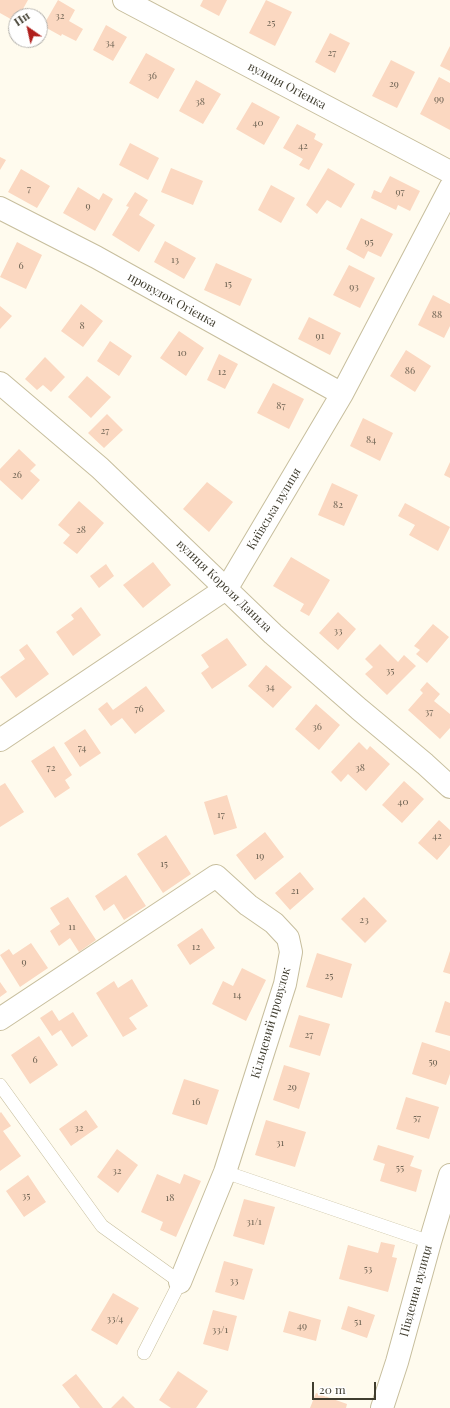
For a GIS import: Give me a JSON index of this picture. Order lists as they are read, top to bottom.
{
  "streets": {
    "street": [
      "вулиця Огієнка",
      "провулок Огієнка",
      "Київська вулиця",
      "вулиця Короля Данила",
      "Кільцевий провулок",
      "Південна вулиця"
    ]
  },
  "crossings": [
    ["провулок Огієнка", "Київська вулиця"],
    ["Київська вулиця", "вулиця Короля Данила"]
  ],
  "house_numbers": [
    "32",
    "25",
    "34",
    "27",
    "36",
    "29",
    "99",
    "38",
    "40",
    "42",
    "7",
    "97",
    "9",
    "95",
    "13",
    "6",
    "15",
    "93",
    "88",
    "8",
    "91",
    "10",
    "86",
    "12",
    "87",
    "27",
    "84",
    "26",
    "82",
    "28",
    "33",
    "35",
    "34",
    "76",
    "37",
    "36",
    "74",
    "72",
    "38",
    "40",
    "17",
    "42",
    "19",
    "15",
    "21",
    "23",
    "11",
    "12",
    "9",
    "25",
    "14",
    "27",
    "6",
    "59",
    "29",
    "16",
    "57",
    "32",
    "31",
    "55",
    "32",
    "35",
    "18",
    "31/1",
    "53",
    "33",
    "33/4",
    "51",
    "49",
    "33/1"
  ],
  "scale_bar": "20 m",
  "north": "top left"
}
